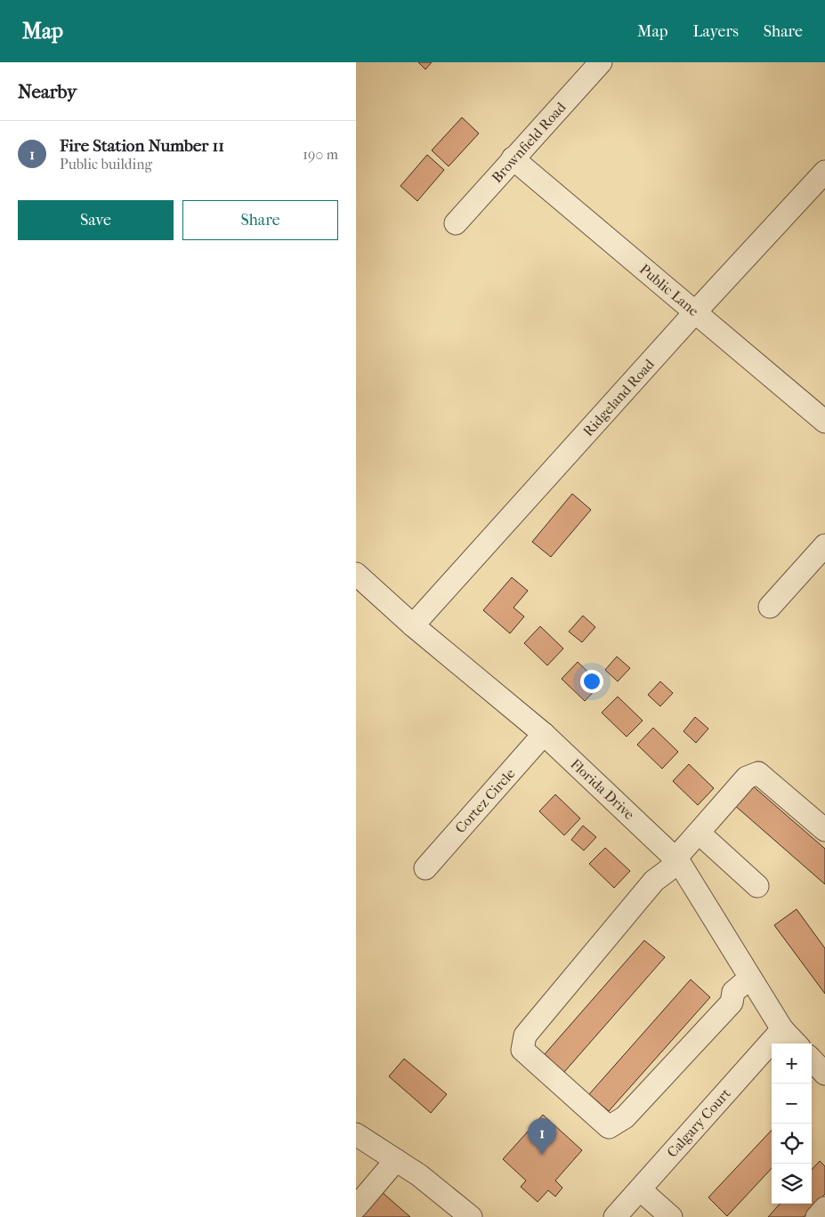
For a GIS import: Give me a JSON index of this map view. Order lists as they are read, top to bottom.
{
  "streets": {
    "street": [
      "Brownfield Road",
      "Public Lane",
      "Ridgeland Road",
      "Florida Drive",
      "Cortez Circle",
      "Calgary Court"
    ]
  },
  "crossings": [
    ["Brownfield Road", "Public Lane"],
    ["Public Lane", "Ridgeland Road"],
    ["Ridgeland Road", "Florida Drive"],
    ["Florida Drive", "Cortez Circle"],
    ["Florida Drive", "Calgary Court"]
  ],
  "page": {
    "header": "Map",
    "nav": ["Map", "Layers", "Share"],
    "heading": "Nearby",
    "list": [
      {
        "mark": "1",
        "name": "Fire Station Number 11",
        "note": "Public building",
        "value": "190 m"
      }
    ],
    "buttons": ["Save", "Share"],
    "map_buttons": ["+", "−"],
    "pins": "1"
  }
}
